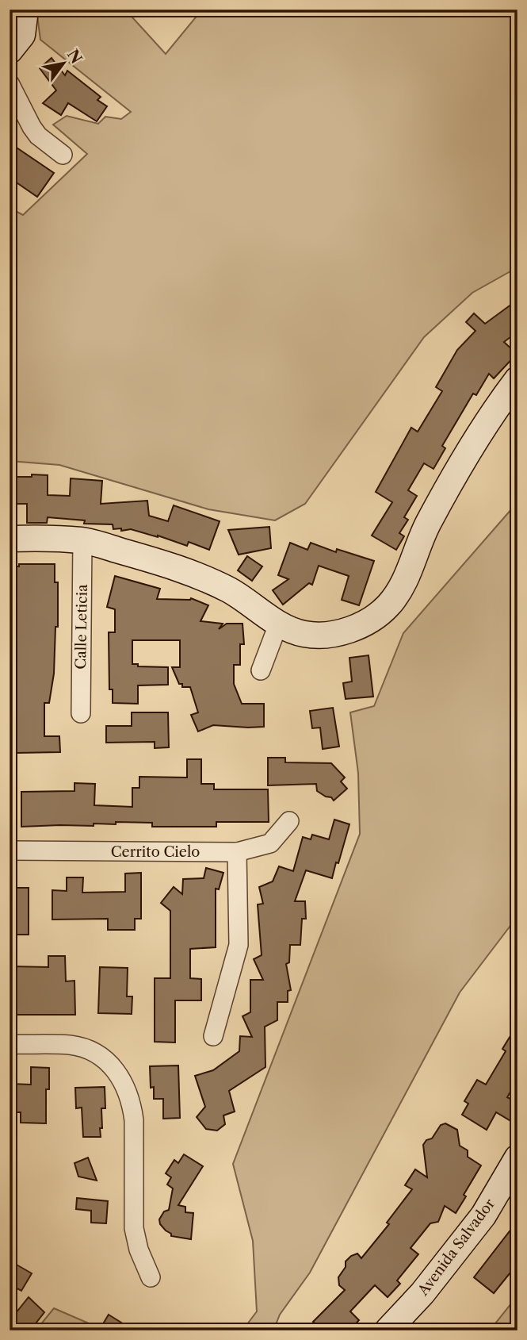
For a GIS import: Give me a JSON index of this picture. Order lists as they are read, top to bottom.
{
  "streets": {
    "street": ["Calle Leticia", "Cerrito Cielo", "Avenida Salvador"]
  },
  "north": "top right"
}
